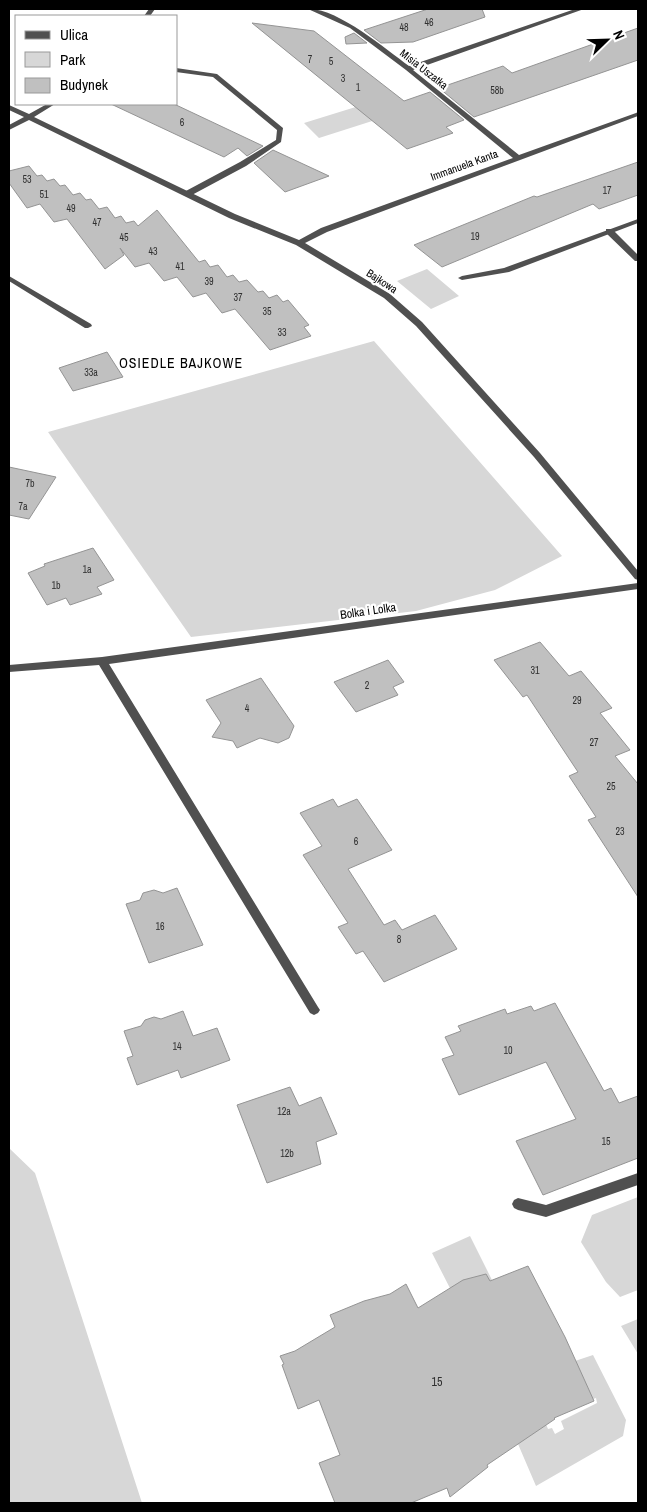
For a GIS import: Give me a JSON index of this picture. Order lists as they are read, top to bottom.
{
  "streets": {
    "street": [
      "Misia Uszatka",
      "Immanuela Kanta",
      "Bajkowa",
      "Bolka i Lolka"
    ]
  },
  "crossings": [
    ["Misia Uszatka", "Immanuela Kanta"],
    ["Immanuela Kanta", "Bajkowa"]
  ],
  "districts": ["OSIEDLE BAJKOWE"],
  "house_numbers": [
    "46",
    "48",
    "7",
    "5",
    "3",
    "1",
    "58b",
    "6",
    "53",
    "17",
    "51",
    "49",
    "47",
    "19",
    "45",
    "43",
    "41",
    "39",
    "37",
    "35",
    "33",
    "33a",
    "7b",
    "7a",
    "1a",
    "1b",
    "31",
    "2",
    "29",
    "4",
    "27",
    "25",
    "23",
    "6",
    "16",
    "8",
    "14",
    "10",
    "12a",
    "15",
    "12b",
    "15"
  ],
  "legend": ["Ulica", "Park", "Budynek"],
  "north": "top right"
}
